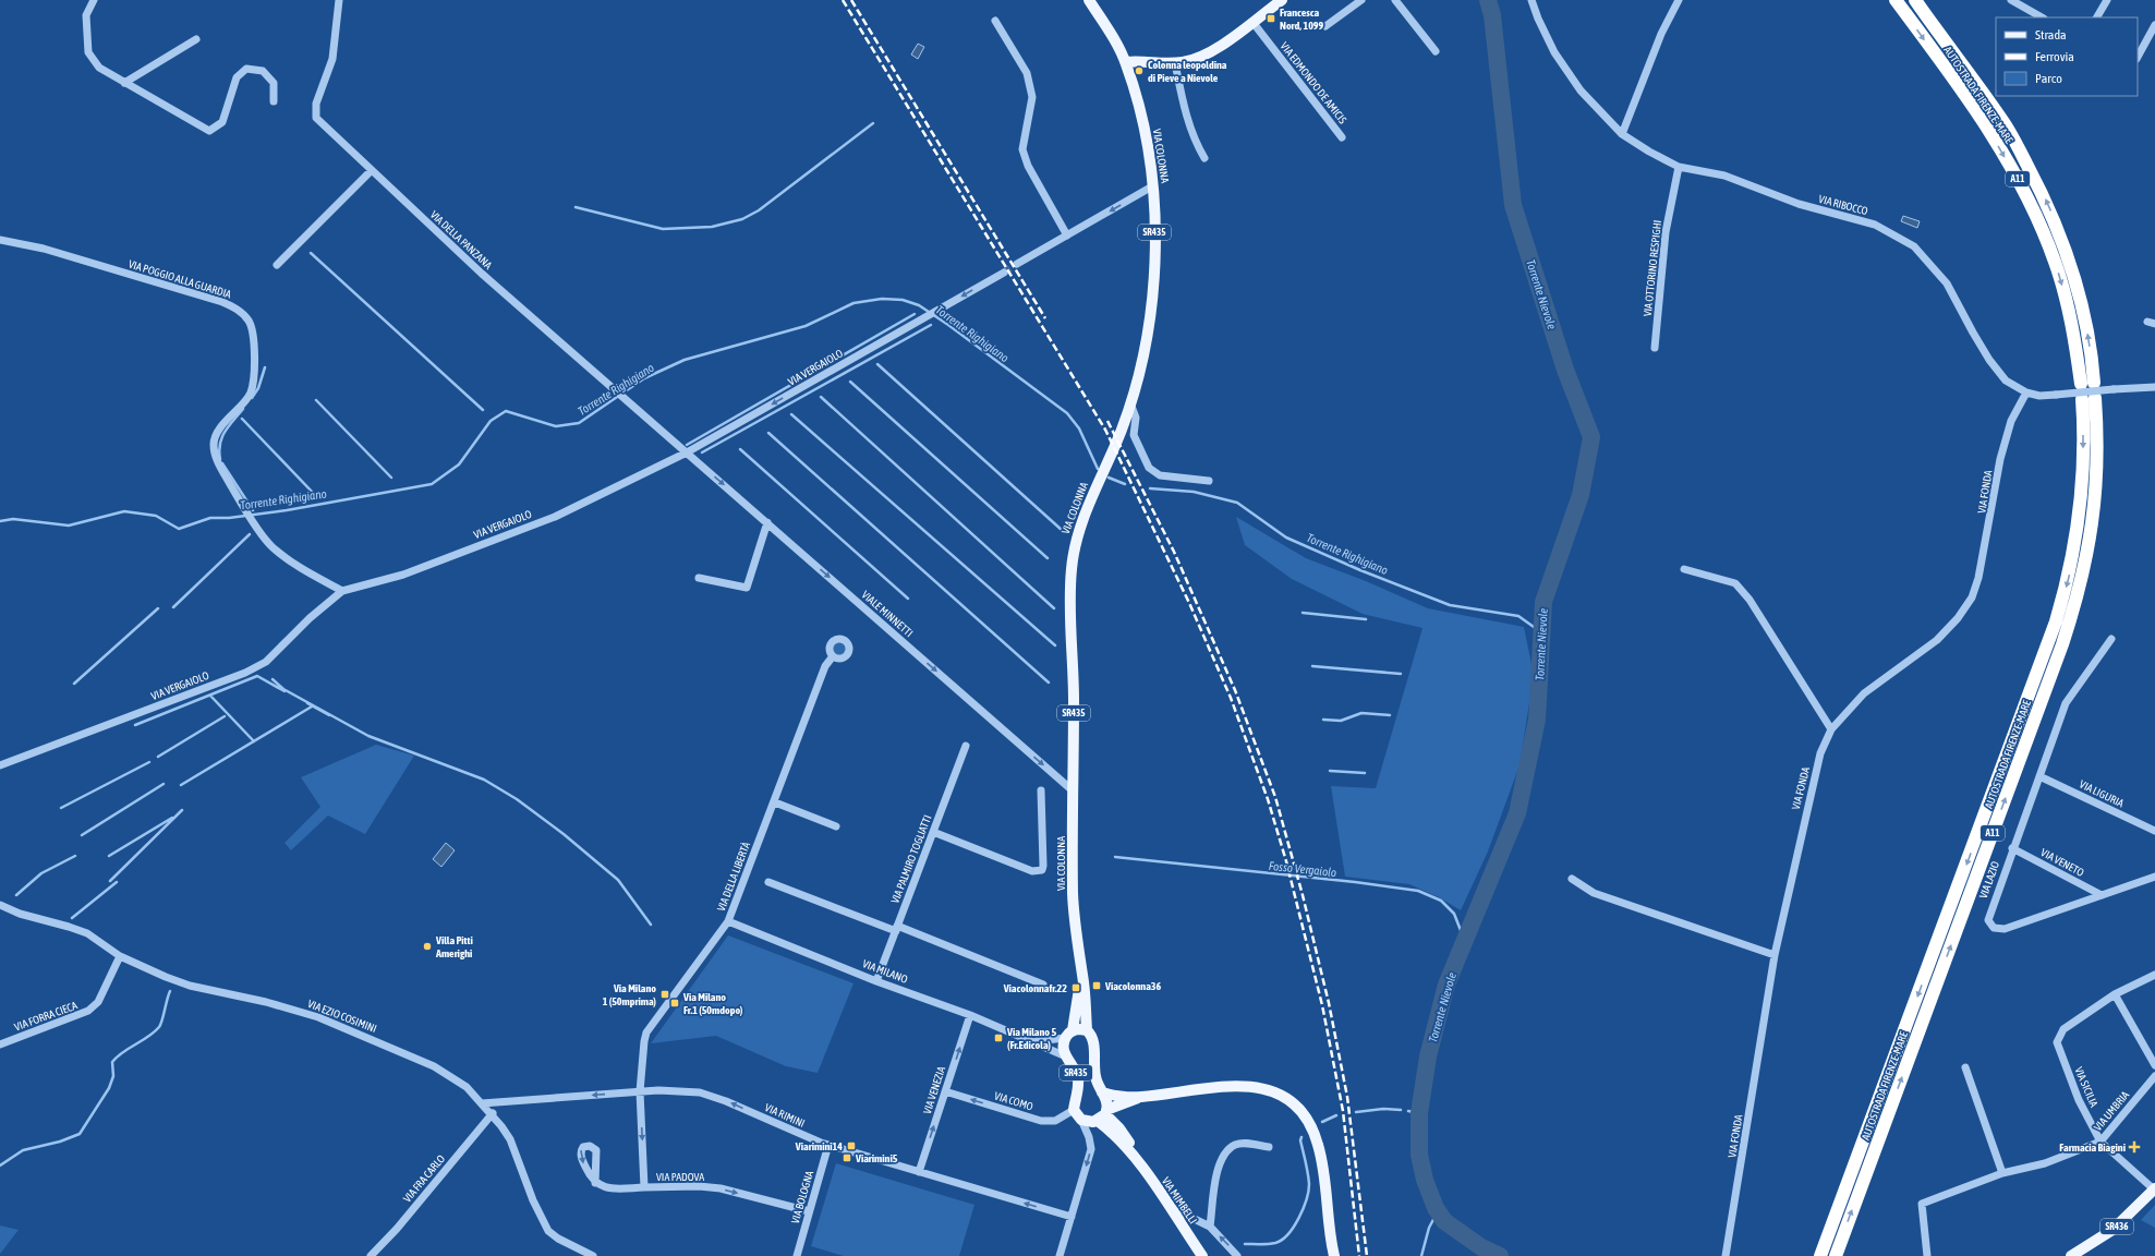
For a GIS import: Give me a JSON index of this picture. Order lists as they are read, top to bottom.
{
  "streets": {
    "highway": ["AUTOSTRADA FIRENZE-MARE", "A11"],
    "main road": [
      "VIA COLONNA",
      "SR435",
      "VIA MIMBELLI",
      "SR436"
    ],
    "street": [
      "VIA EDMONDO DE AMICIS",
      "VIA RIBOCCO",
      "VIA DELLA PANZANA",
      "VIA OTTORINO RESPIGHI",
      "VIA POGGIO ALLA GUARDIA",
      "VIA VERGAIOLO",
      "VIA FONDA",
      "VIALE MINNETTI",
      "VIA LIGURIA",
      "VIA PALMIRO TOGLIATTI",
      "VIA VENETO",
      "VIA DELLA LIBERTÀ",
      "VIA LAZIO",
      "VIA MILANO",
      "VIA FORRA CIECA",
      "VIA EZIO COSIMINI",
      "VIA SICILIA",
      "VIA VENEZIA",
      "VIA COMO",
      "VIA UMBRIA",
      "VIA RIMINI",
      "VIA PADOVA",
      "VIA FRA CARLO",
      "VIA BOLOGNA"
    ]
  },
  "crossings": [
    ["VIA COLONNA", "SR435"],
    ["VIA COLONNA", "VIALE MINNETTI"],
    ["VIA RIBOCCO", "VIA OTTORINO RESPIGHI"],
    ["VIA RIBOCCO", "VIA FONDA"],
    ["SR435", "VIA MILANO"],
    ["SR435", "VIA COMO"],
    ["SR435", "VIA MIMBELLI"],
    ["VIA DELLA PANZANA", "VIA VERGAIOLO"],
    ["VIA DELLA PANZANA", "VIALE MINNETTI"],
    ["VIA POGGIO ALLA GUARDIA", "VIA VERGAIOLO"],
    ["VIA VERGAIOLO", "VIALE MINNETTI"],
    ["VIA LIGURIA", "VIA LAZIO"],
    ["VIA PALMIRO TOGLIATTI", "VIA MILANO"],
    ["VIA VENETO", "VIA LAZIO"],
    ["VIA DELLA LIBERTÀ", "VIA MILANO"],
    ["VIA DELLA LIBERTÀ", "VIA RIMINI"],
    ["VIA DELLA LIBERTÀ", "VIA PADOVA"],
    ["VIA MILANO", "VIA VENEZIA"],
    ["VIA FORRA CIECA", "VIA EZIO COSIMINI"],
    ["VIA EZIO COSIMINI", "VIA RIMINI"],
    ["VIA EZIO COSIMINI", "VIA FRA CARLO"],
    ["VIA SICILIA", "VIA UMBRIA"],
    ["VIA SICILIA", "SR436"],
    ["VIA VENEZIA", "VIA COMO"],
    ["VIA VENEZIA", "VIA RIMINI"],
    ["VIA RIMINI", "VIA PADOVA"],
    ["VIA RIMINI", "VIA BOLOGNA"],
    ["VIA PADOVA", "VIA BOLOGNA"]
  ],
  "one_way": [
    "VIALE MINNETTI",
    "VIA VENEZIA",
    "VIA COMO",
    "VIA RIMINI"
  ],
  "water": ["Torrente Nievole", "Torrente Righigiano", "Fosso Vergaiolo"],
  "places": {
    "transit": [
      "Francesca Nord, 1099",
      "Viacolonna36",
      "Viacolonnafr.22",
      "Via Milano 1 (50mprima)",
      "Via Milano Fr.1 (50mdopo)",
      "Via Milano 5 (Fr.Edicola)",
      "Viarimini14",
      "Viarimini5"
    ],
    "other": ["Colonna leopoldina di Pieve a Nievole", "Villa Pitti Amerighi"],
    "health": ["Farmacia Biagini"]
  },
  "legend": ["Strada", "Ferrovia", "Parco"]
}
